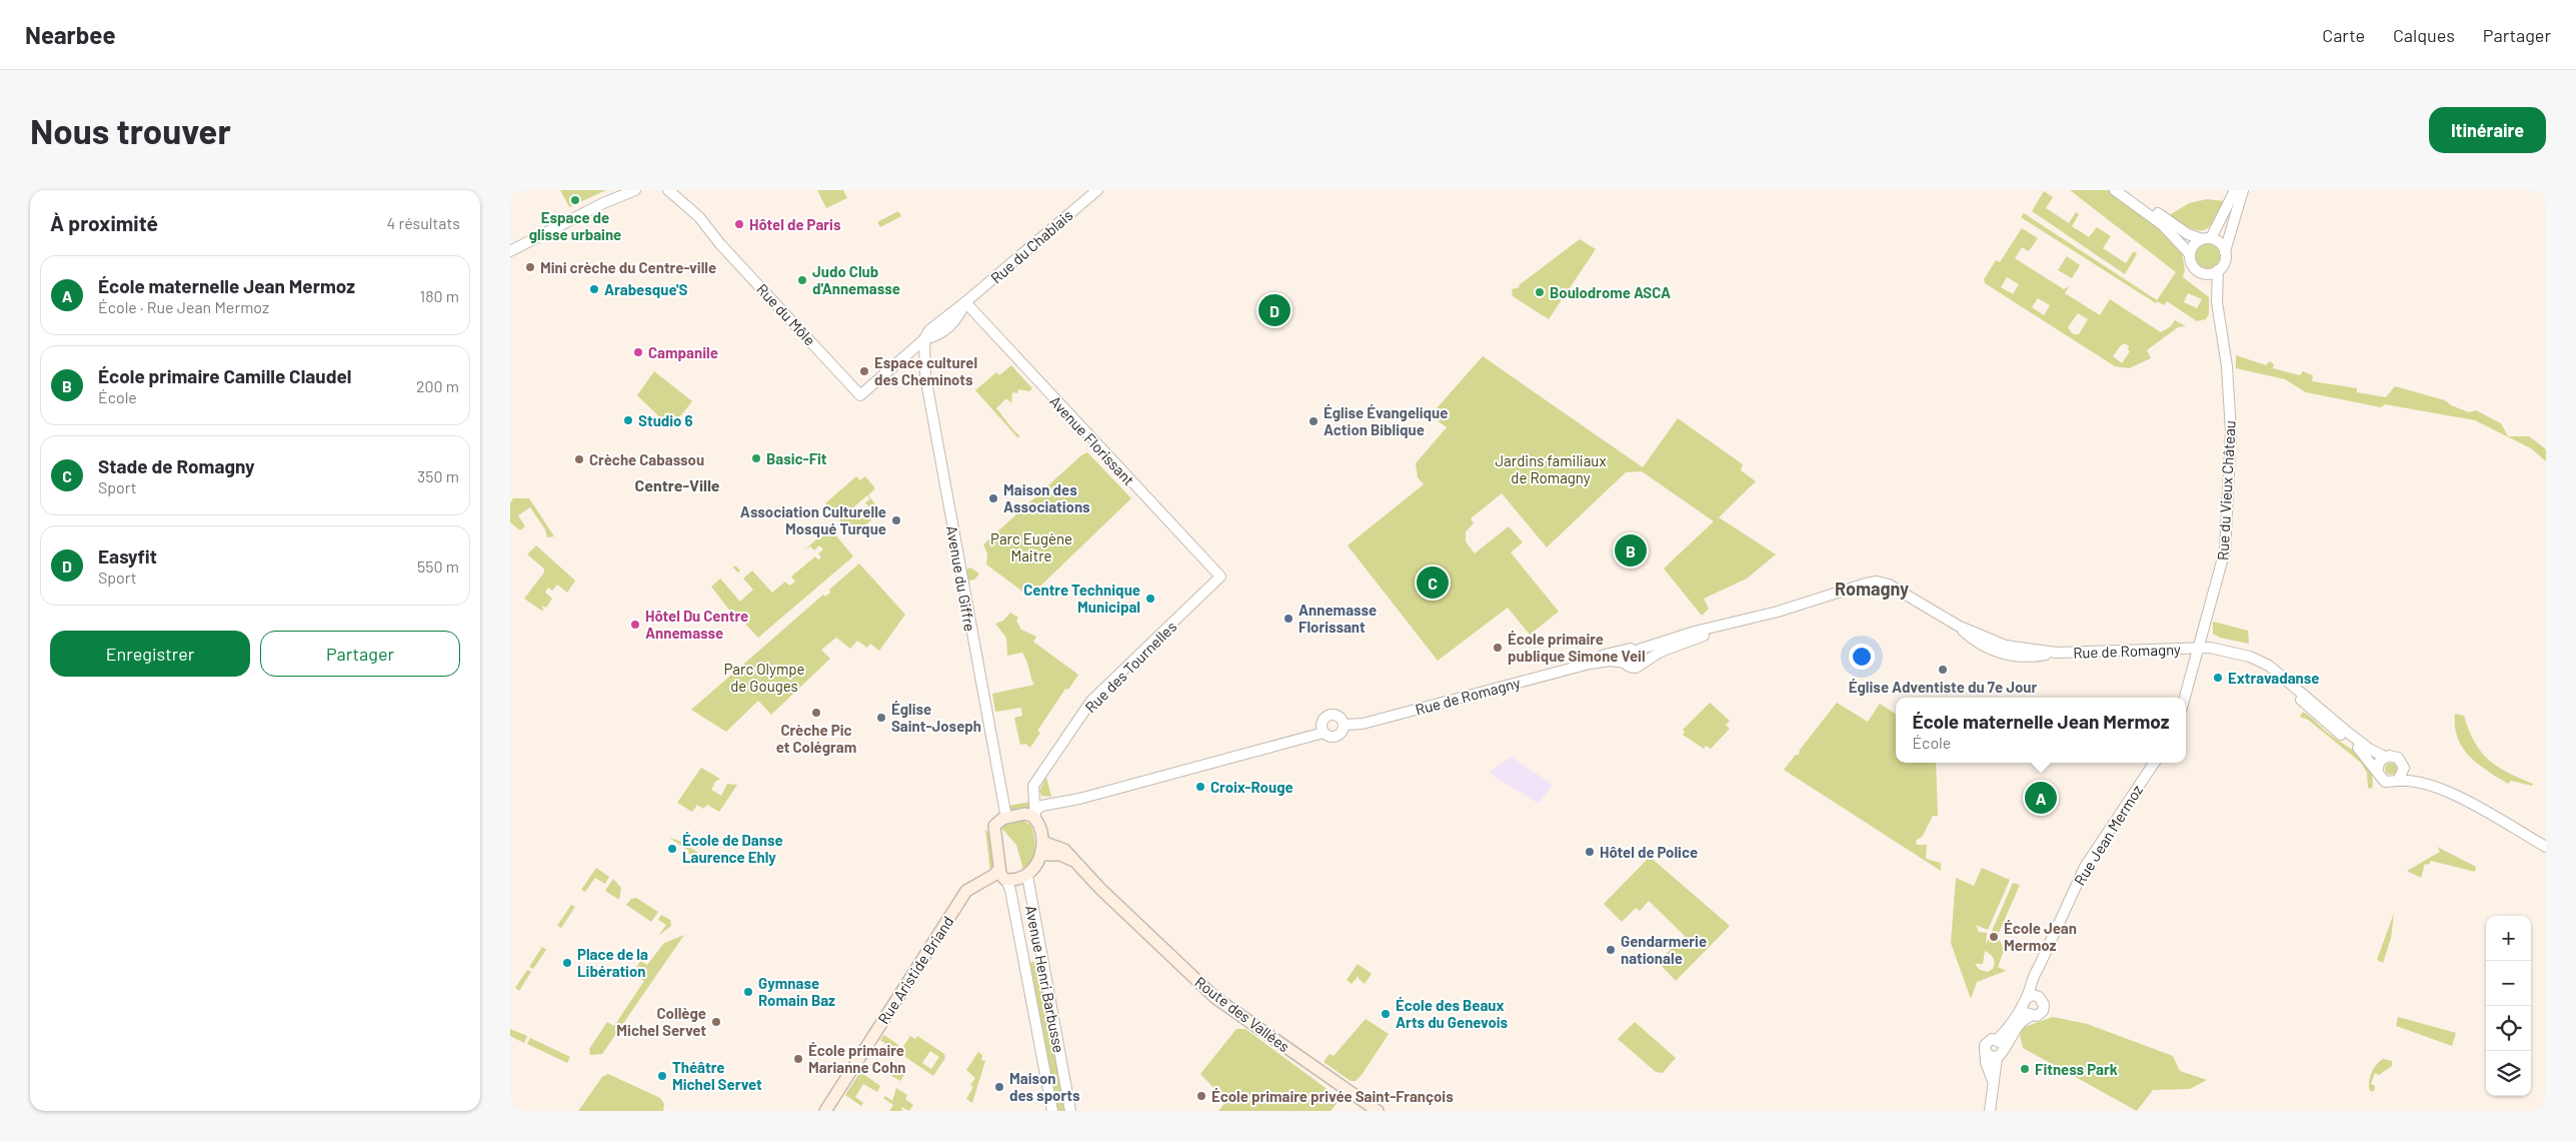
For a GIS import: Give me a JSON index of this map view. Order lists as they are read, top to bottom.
{
  "streets": {
    "main road": ["Rue Aristide Briand", "Route des Vallées"],
    "street": [
      "Rue du Chablais",
      "Rue du Môle",
      "Avenue Florissant",
      "Rue du Vieux Château",
      "Avenue du Giffre",
      "Rue de Romagny",
      "Rue des Tournelles",
      "Rue Jean Mermoz",
      "Avenue Henri Barbusse"
    ]
  },
  "crossings": [
    ["Rue du Chablais", "Rue du Môle"],
    ["Rue du Chablais", "Avenue Florissant"],
    ["Rue du Chablais", "Avenue du Giffre"],
    ["Avenue Florissant", "Rue des Tournelles"],
    ["Rue du Vieux Château", "Rue de Romagny"],
    ["Avenue du Giffre", "Rue des Tournelles"],
    ["Avenue du Giffre", "Rue Aristide Briand"],
    ["Avenue du Giffre", "Avenue Henri Barbusse"],
    ["Avenue du Giffre", "Route des Vallées"],
    ["Rue des Tournelles", "Rue Aristide Briand"],
    ["Rue des Tournelles", "Avenue Henri Barbusse"],
    ["Rue des Tournelles", "Route des Vallées"],
    ["Rue Aristide Briand", "Avenue Henri Barbusse"],
    ["Rue Aristide Briand", "Route des Vallées"],
    ["Avenue Henri Barbusse", "Route des Vallées"]
  ],
  "districts": ["Centre-Ville", "Romagny"],
  "parks": ["Jardins familiaux de Romagny", "Parc Eugène Maitre", "Parc Olympe de Gouges"],
  "places": [
    "Espace de glisse urbaine",
    "Hôtel de Paris",
    "Mini crèche du Centre-ville",
    "Judo Club d'Annemasse",
    "Arabesque'S",
    "Boulodrome ASCA",
    "Campanile",
    "Espace culturel des Cheminots",
    "Studio 6",
    "Église Évangelique Action Biblique",
    "Basic-Fit",
    "Crèche Cabassou",
    "Maison des Associations",
    "Association Culturelle Mosqué Turque",
    "Centre Technique Municipal",
    "Annemasse Florissant",
    "Hôtel Du Centre Annemasse",
    "École primaire publique Simone Veil",
    "Église Adventiste du 7e Jour",
    "Extravadanse",
    "Crèche Pic et Colégram",
    "Église Saint-Joseph",
    "Croix-Rouge",
    "École de Danse Laurence Ehly",
    "Hôtel de Police",
    "École Jean Mermoz",
    "Gendarmerie nationale",
    "Place de la Libération",
    "Gymnase Romain Baz",
    "École des Beaux Arts du Genevois",
    "Collège Michel Servet",
    "École primaire Marianne Cohn",
    "Fitness Park",
    "Théâtre Michel Servet",
    "Maison des sports",
    "École primaire privée Saint-François"
  ],
  "page": {
    "header": "Nearbee",
    "nav": ["Carte", "Calques", "Partager"],
    "buttons": [
      "Itinéraire",
      ["Enregistrer", "Partager"]
    ],
    "title": "Nous trouver",
    "heading": ["À proximité", "4 résultats"],
    "list": [
      {
        "mark": "A",
        "name": "École maternelle Jean Mermoz",
        "note": "École · Rue Jean Mermoz",
        "value": "180 m"
      },
      {
        "mark": "B",
        "name": "École primaire Camille Claudel",
        "note": "École",
        "value": "200 m"
      },
      {
        "mark": "C",
        "name": "Stade de Romagny",
        "note": "Sport",
        "value": "350 m"
      },
      {
        "mark": "D",
        "name": "Easyfit",
        "note": "Sport",
        "value": "550 m"
      }
    ],
    "pins": [
      "D",
      "B",
      "C",
      "A"
    ],
    "popup": ["École maternelle Jean Mermoz", "École"],
    "map_buttons": ["+", "−"]
  }
}
